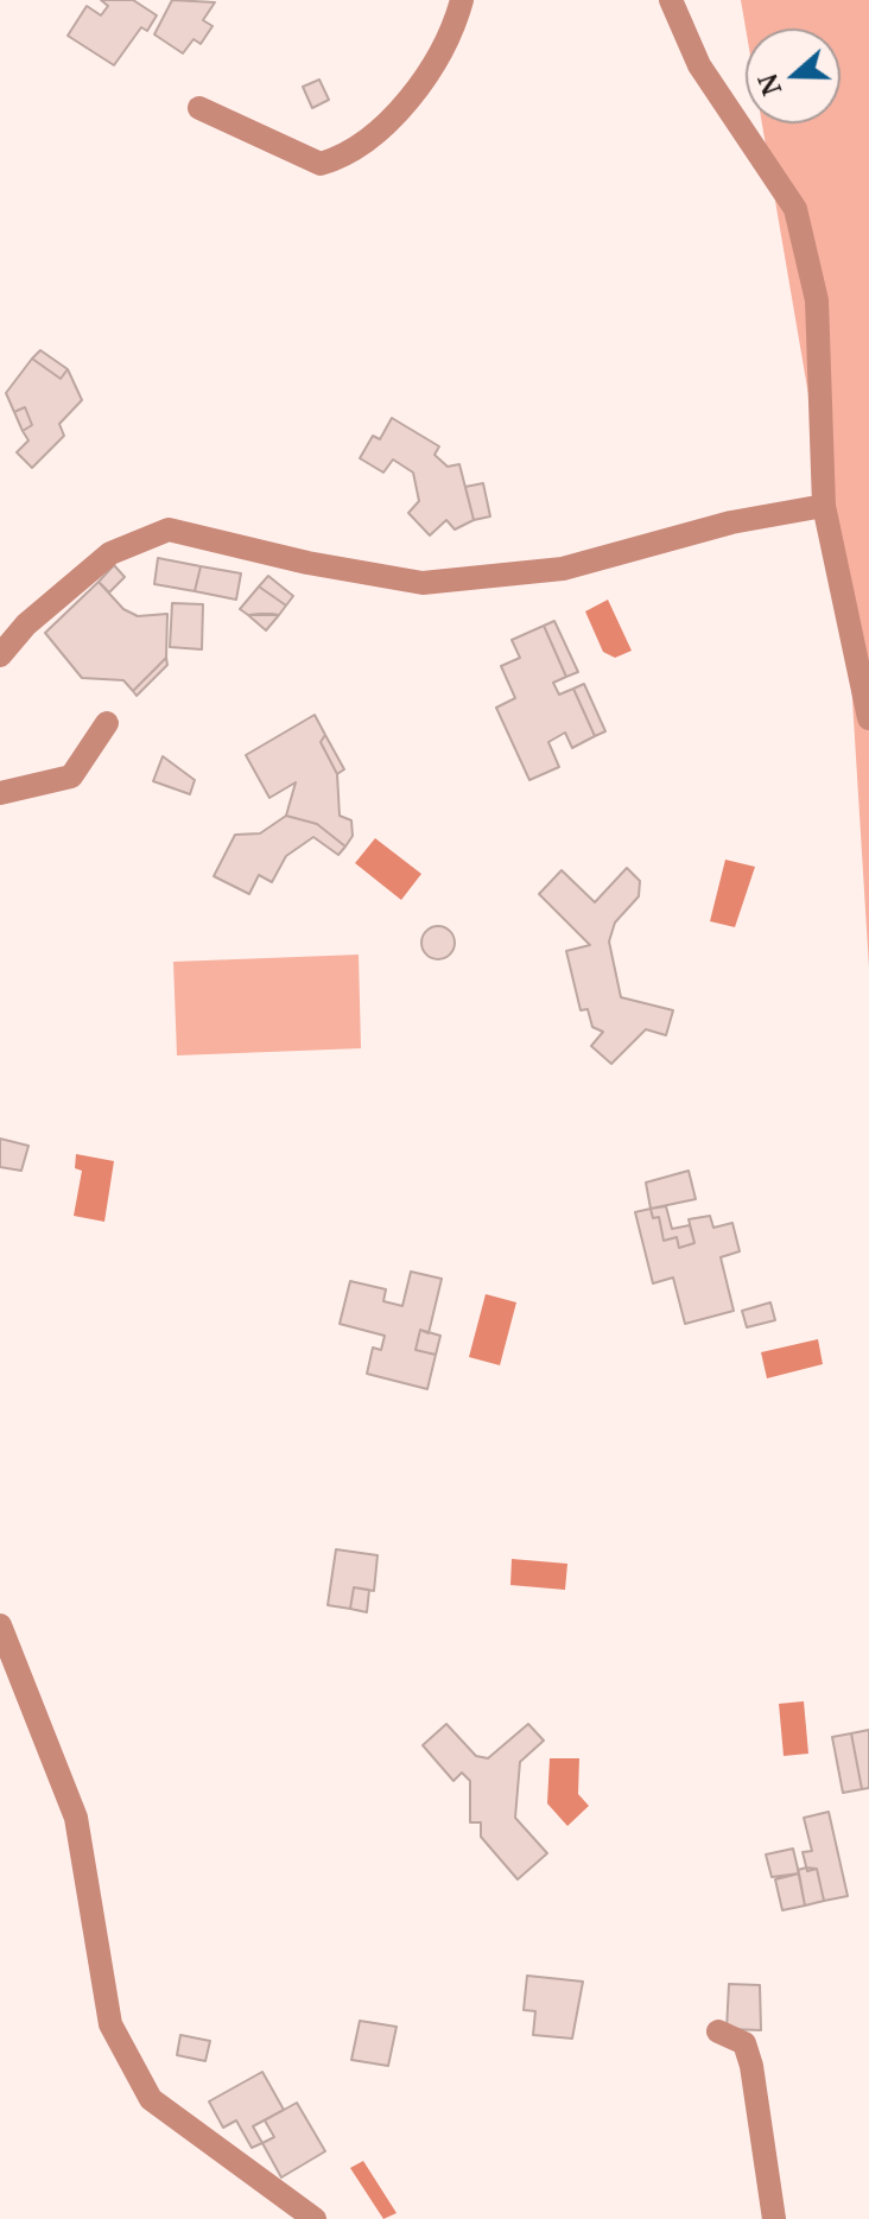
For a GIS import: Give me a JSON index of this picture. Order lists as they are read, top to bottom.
{
  "north": "left"
}
